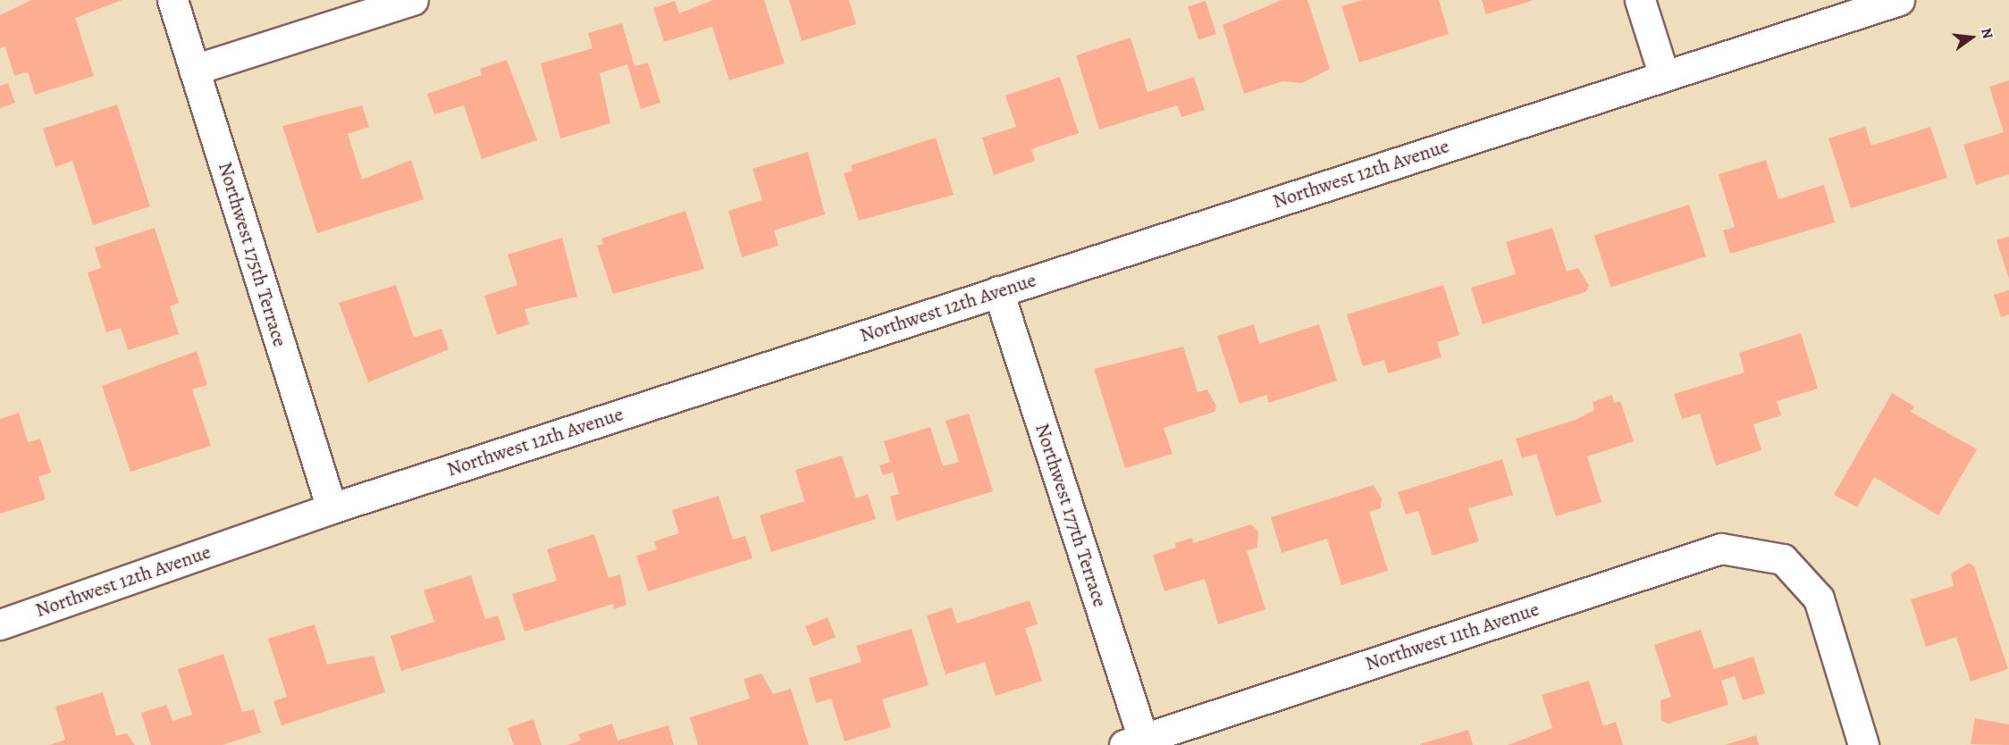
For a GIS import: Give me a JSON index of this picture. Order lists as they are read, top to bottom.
{
  "streets": {
    "street": [
      "Northwest 12th Avenue",
      "Northwest 175th Terrace",
      "Northwest 177th Terrace",
      "Northwest 11th Avenue"
    ]
  },
  "crossings": [
    ["Northwest 12th Avenue", "Northwest 175th Terrace"],
    ["Northwest 12th Avenue", "Northwest 177th Terrace"],
    ["Northwest 177th Terrace", "Northwest 11th Avenue"]
  ],
  "north": "right"
}
